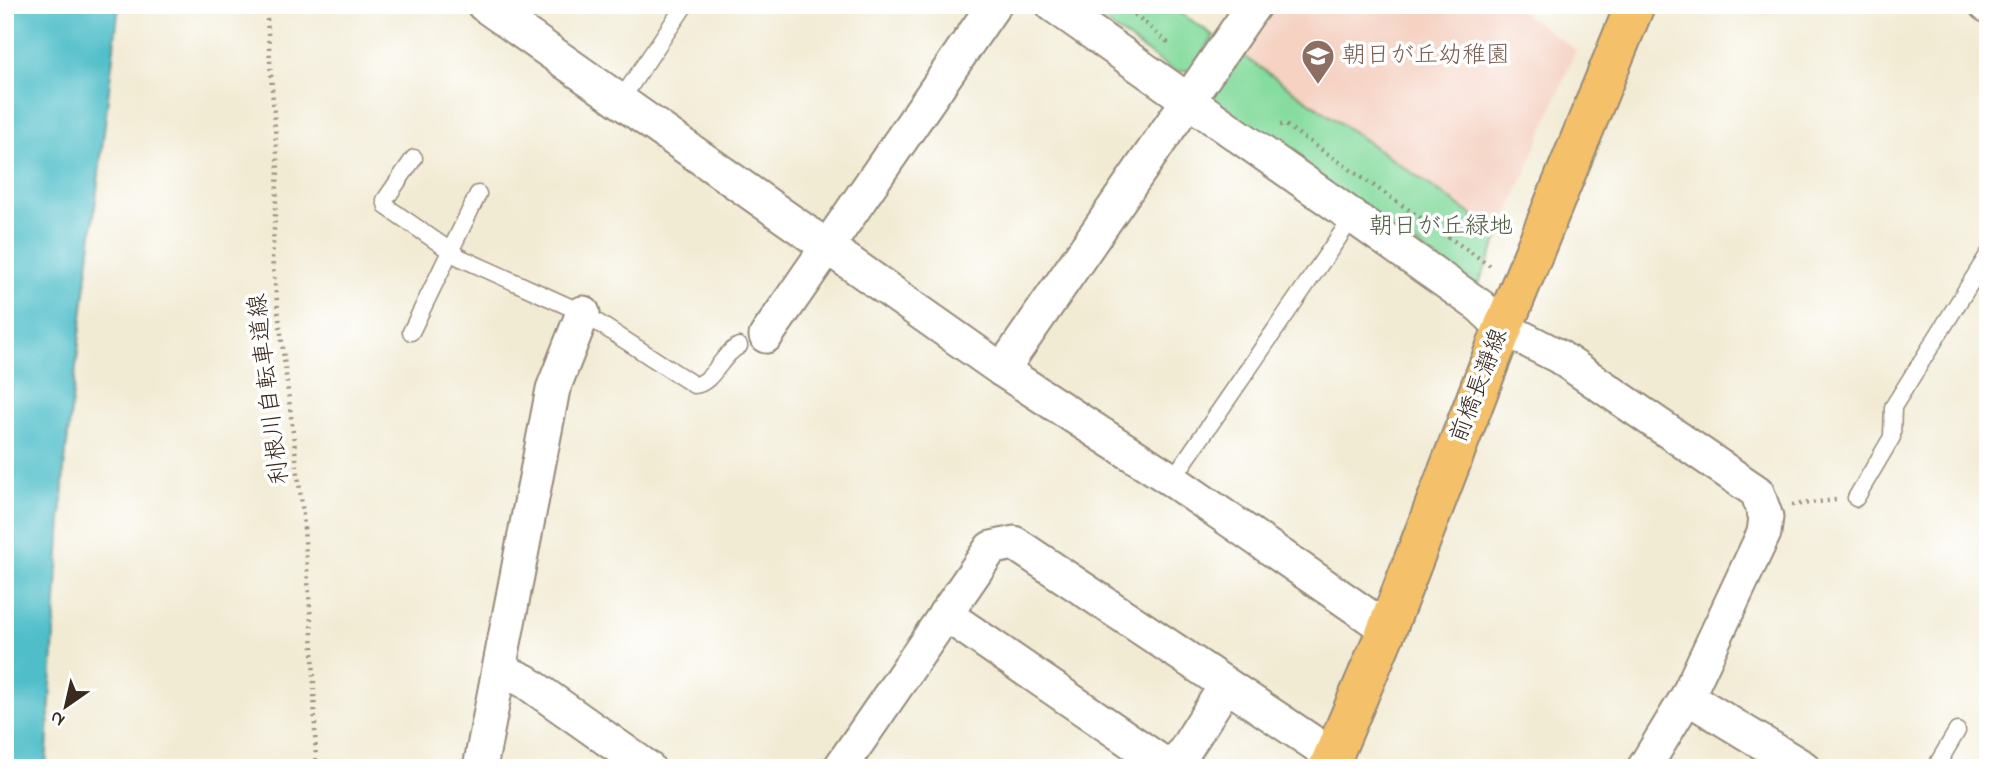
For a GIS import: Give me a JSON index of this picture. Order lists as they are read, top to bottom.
{
  "streets": {
    "main road": ["前橋長瀞線"],
    "path": ["利根川自転車道線"]
  },
  "parks": ["朝日が丘緑地"],
  "places": {
    "school or university": ["朝日が丘幼稚園"]
  },
  "north": "bottom left"
}
